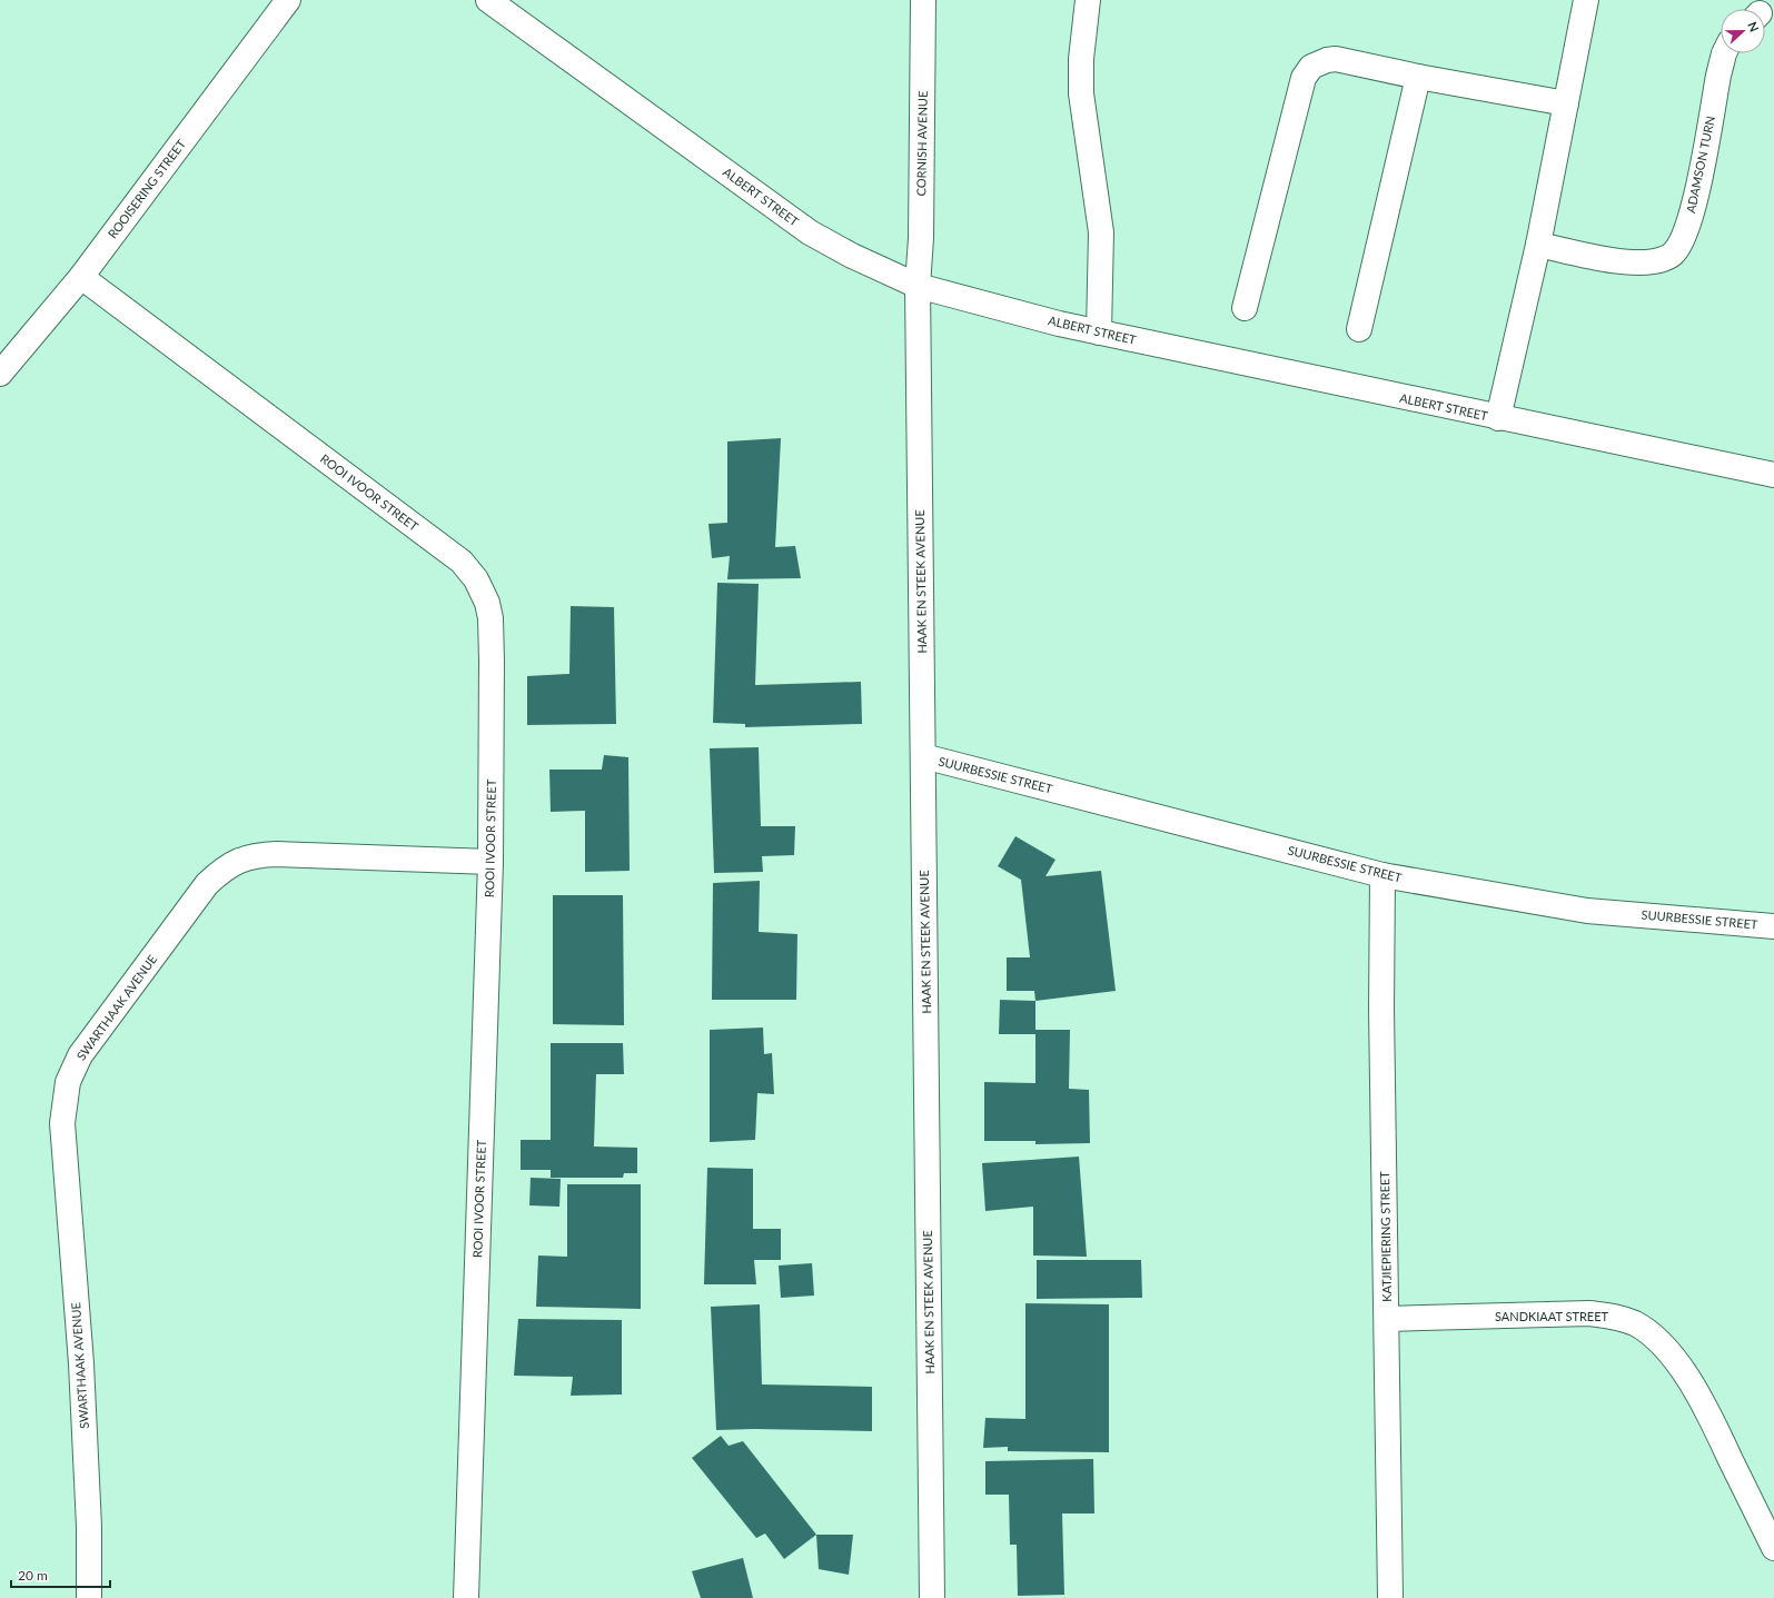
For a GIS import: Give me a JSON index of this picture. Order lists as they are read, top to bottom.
{
  "streets": {
    "street": [
      "CORNISH AVENUE",
      "ADAMSON TURN",
      "ROOISERING STREET",
      "ALBERT STREET",
      "ROOI IVOOR STREET",
      "HAAK EN STEEK AVENUE",
      "SUURBESSIE STREET",
      "SWARTHAAK AVENUE",
      "KATJIEPIERING STREET",
      "SANDKIAAT STREET"
    ]
  },
  "crossings": [
    ["CORNISH AVENUE", "ALBERT STREET"],
    ["CORNISH AVENUE", "HAAK EN STEEK AVENUE"],
    ["ROOISERING STREET", "ROOI IVOOR STREET"],
    ["ALBERT STREET", "HAAK EN STEEK AVENUE"],
    ["ROOI IVOOR STREET", "SWARTHAAK AVENUE"],
    ["HAAK EN STEEK AVENUE", "SUURBESSIE STREET"],
    ["SUURBESSIE STREET", "KATJIEPIERING STREET"],
    ["KATJIEPIERING STREET", "SANDKIAAT STREET"]
  ],
  "scale_bar": "20 m",
  "north": "right"
}
